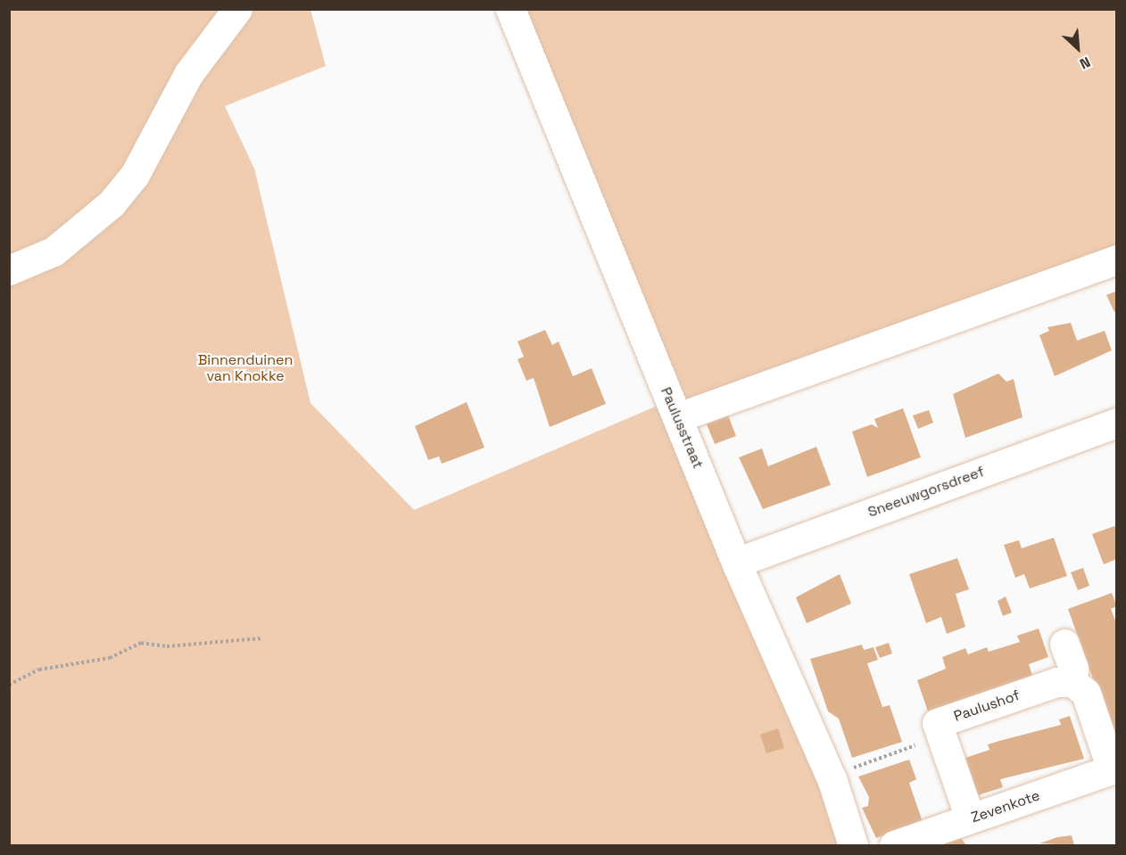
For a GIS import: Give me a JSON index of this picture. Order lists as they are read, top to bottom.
{
  "streets": {
    "street": [
      "Paulusstraat",
      "Sneeuwgorsdreef",
      "Paulushof",
      "Zevenkote"
    ]
  },
  "crossings": [
    ["Paulusstraat", "Sneeuwgorsdreef"],
    ["Paulushof", "Zevenkote"]
  ],
  "parks": ["Binnenduinen van Knokke"],
  "north": "bottom right"
}
